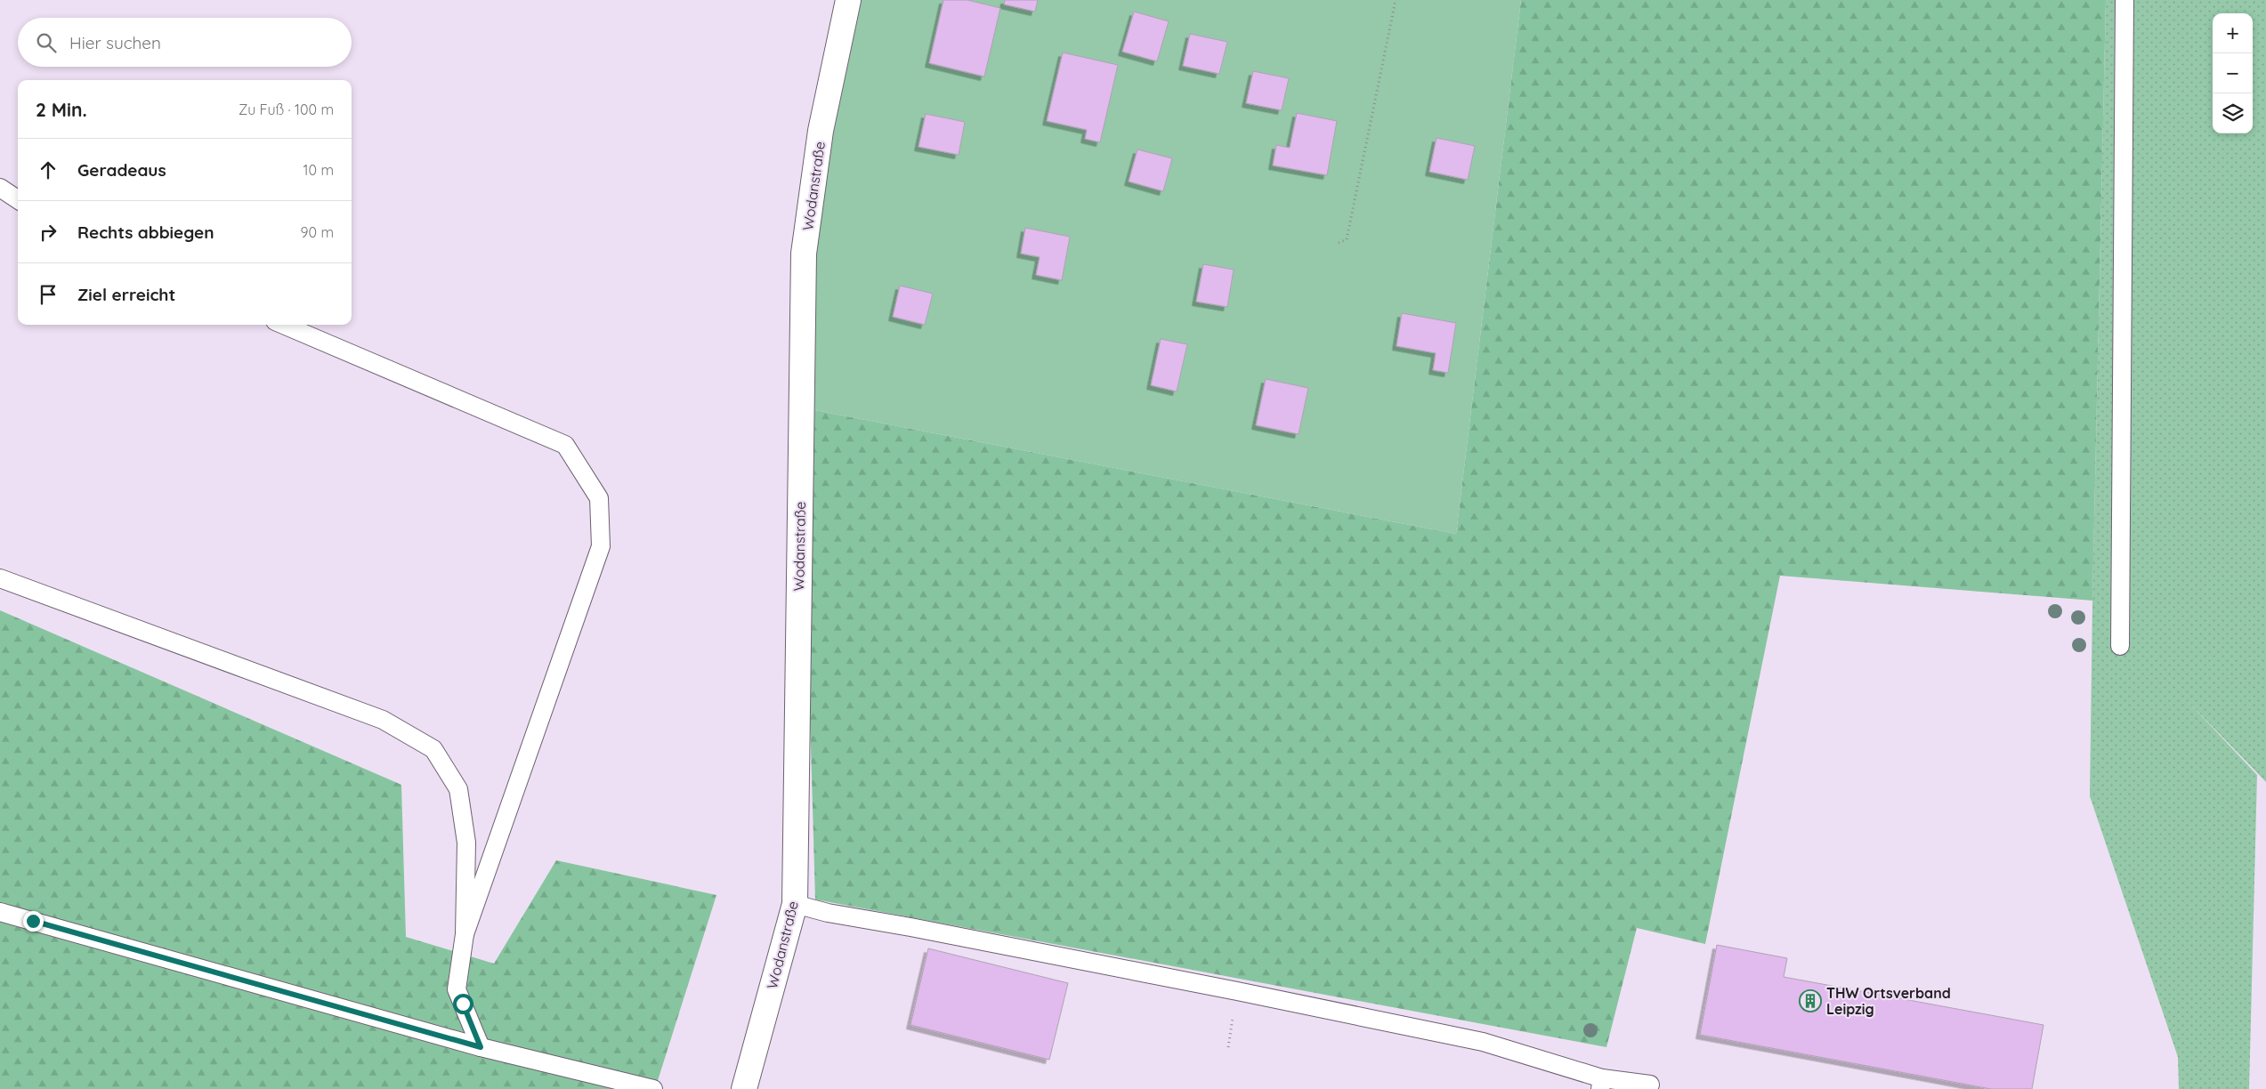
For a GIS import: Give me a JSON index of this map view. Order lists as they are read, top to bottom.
{
  "streets": {
    "street": ["Wodanstraße"]
  },
  "places": {
    "building": ["THW Ortsverband Leipzig"]
  },
  "page": {
    "map_buttons": ["+", "−"],
    "search": "Hier suchen",
    "heading": ["2 Min.", "Zu Fuß · 100 m"],
    "list": [
      ["Geradeaus", "10 m"],
      ["Rechts abbiegen", "90 m"],
      "Ziel erreicht"
    ]
  }
}
